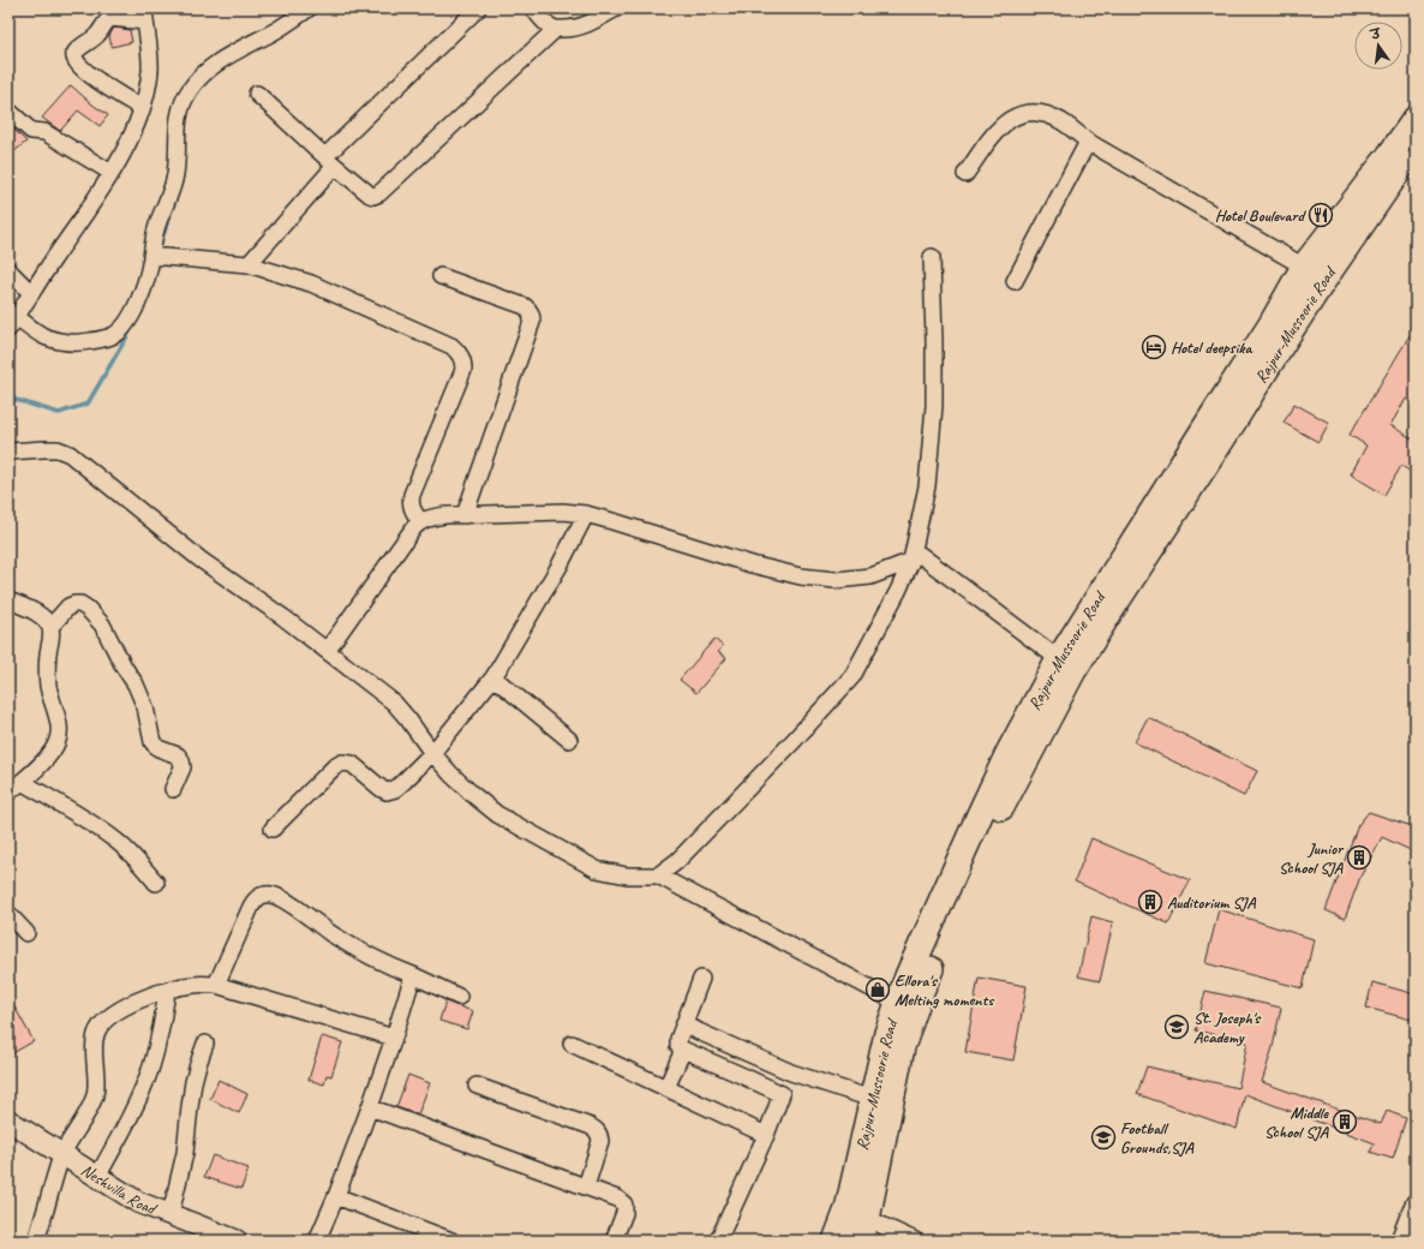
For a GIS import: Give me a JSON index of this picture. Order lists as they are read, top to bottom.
{
  "streets": {
    "main road": ["Rajpur-Mussoorie Road"],
    "street": ["Neshvilla Road"]
  },
  "places": {
    "restaurant": ["Hotel Boulevard"],
    "hotel": ["Hotel deepsika"],
    "building": ["Junior School SJA", "Auditorium SJA", "Middle School SJA"],
    "shop": ["Ellora's Melting moments"],
    "school or university": ["St. Joseph's Academy", "Football Grounds,SJA"]
  },
  "north": "top"
}
